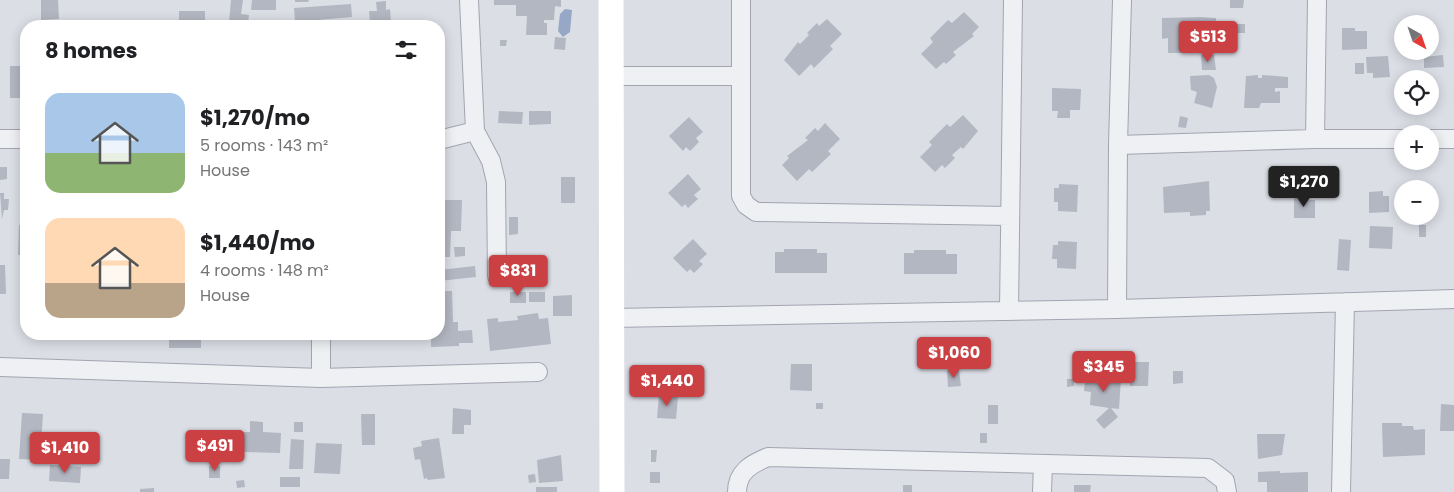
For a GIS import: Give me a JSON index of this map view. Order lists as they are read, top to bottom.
{
  "north": "bottom right",
  "page": {
    "map_buttons": ["+", "−"],
    "heading": "8 homes",
    "price": [
      "$513",
      "$1,270",
      "$831",
      "$1,060",
      "$345",
      "$1,440",
      "$491",
      "$1,410"
    ],
    "list": [
      {
        "name": "$1,270/mo",
        "note": "5 rooms · 143 m² · House"
      },
      {
        "name": "$1,440/mo",
        "note": "4 rooms · 148 m² · House"
      }
    ]
  }
}
